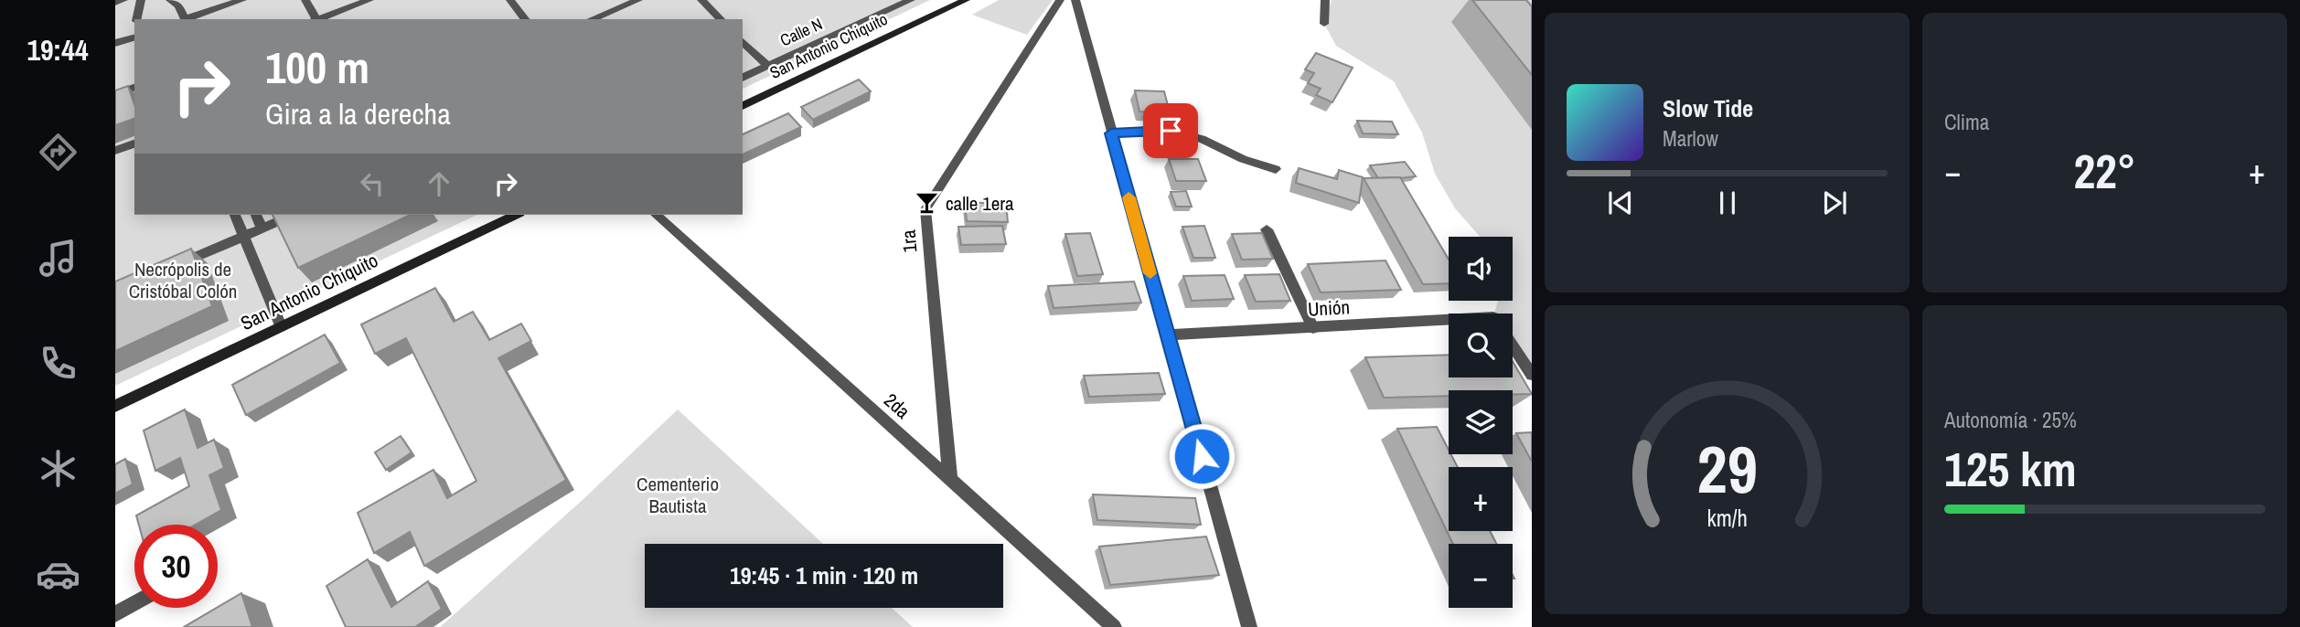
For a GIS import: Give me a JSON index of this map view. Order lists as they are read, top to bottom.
{
  "streets": {
    "main road": ["San Antonio Chiquito"],
    "street": [
      "Calle N",
      "1ra",
      "Unión",
      "2da"
    ]
  },
  "crossings": [
    ["1ra", "2da"]
  ],
  "parks": ["Necrópolis de Cristóbal Colón", "Cementerio Bautista"],
  "places": {
    "bar": ["calle 1era"]
  },
  "page": {
    "tabs": "19:44",
    "tile": [
      "Clima",
      ["Autonomía · 25%", "125 km"]
    ],
    "turn": ["100 m", "Gira a la derecha"],
    "song": ["Slow Tide", "Marlow"],
    "heat": ["−", "22°", "+"],
    "map_buttons": ["+", "−"],
    "limit": "30",
    "trip": "19:45 · 1 min · 120 m",
    "gauge": ["29", "km/h"]
  }
}
